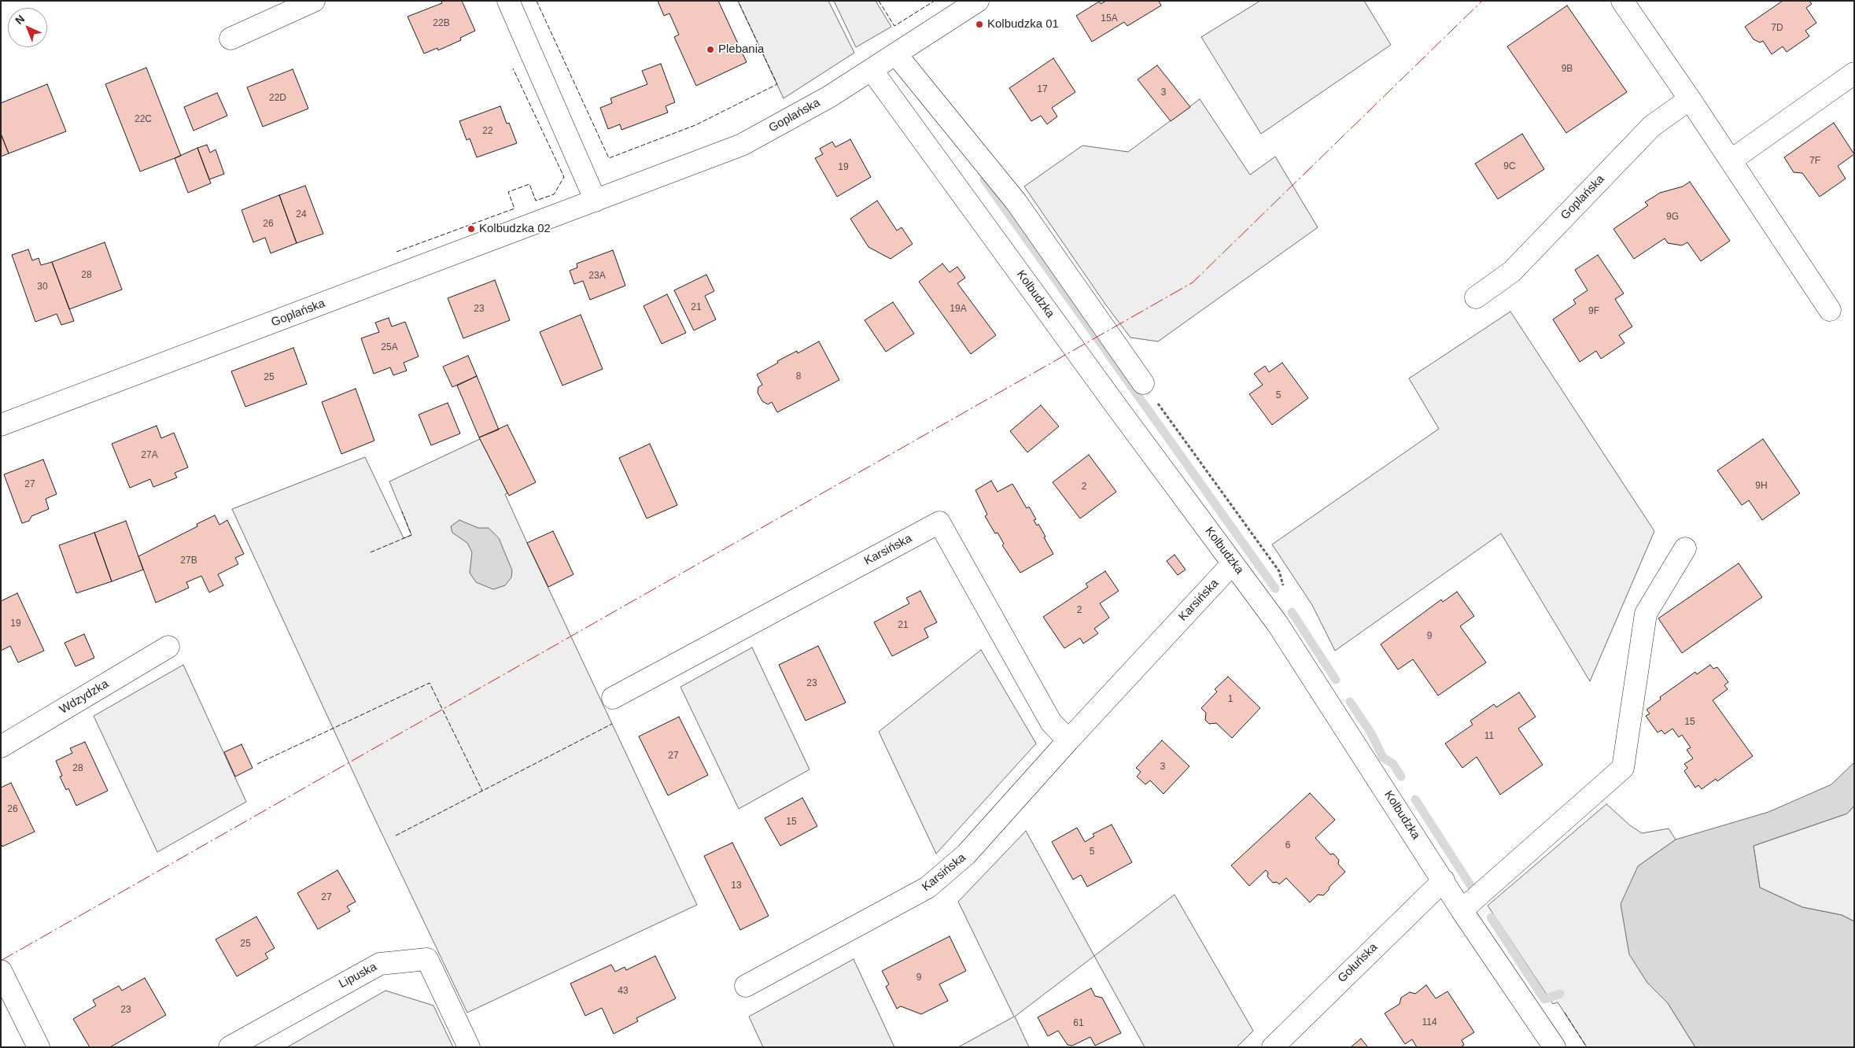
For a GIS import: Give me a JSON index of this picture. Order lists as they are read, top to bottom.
{
  "streets": {
    "street": [
      "Goplańska",
      "Kolbudzka",
      "Karsińska",
      "Wdzydzka",
      "Gołuńska",
      "Lipuska"
    ]
  },
  "crossings": [
    ["Goplańska", "Kolbudzka"],
    ["Kolbudzka", "Karsińska"],
    ["Kolbudzka", "Gołuńska"]
  ],
  "places": ["Kolbudzka 01", "Plebania", "Kolbudzka 02"],
  "house_numbers": [
    "15A",
    "22B",
    "7D",
    "9B",
    "17",
    "3",
    "22D",
    "22C",
    "22",
    "7F",
    "9C",
    "19",
    "24",
    "9G",
    "26",
    "28",
    "23A",
    "30",
    "21",
    "23",
    "19A",
    "9F",
    "25A",
    "8",
    "25",
    "5",
    "27A",
    "27",
    "9H",
    "2",
    "27B",
    "2",
    "19",
    "21",
    "9",
    "23",
    "1",
    "15",
    "11",
    "27",
    "3",
    "28",
    "26",
    "15",
    "6",
    "5",
    "13",
    "27",
    "25",
    "9",
    "43",
    "23",
    "114",
    "61"
  ],
  "north": "top left"
}
